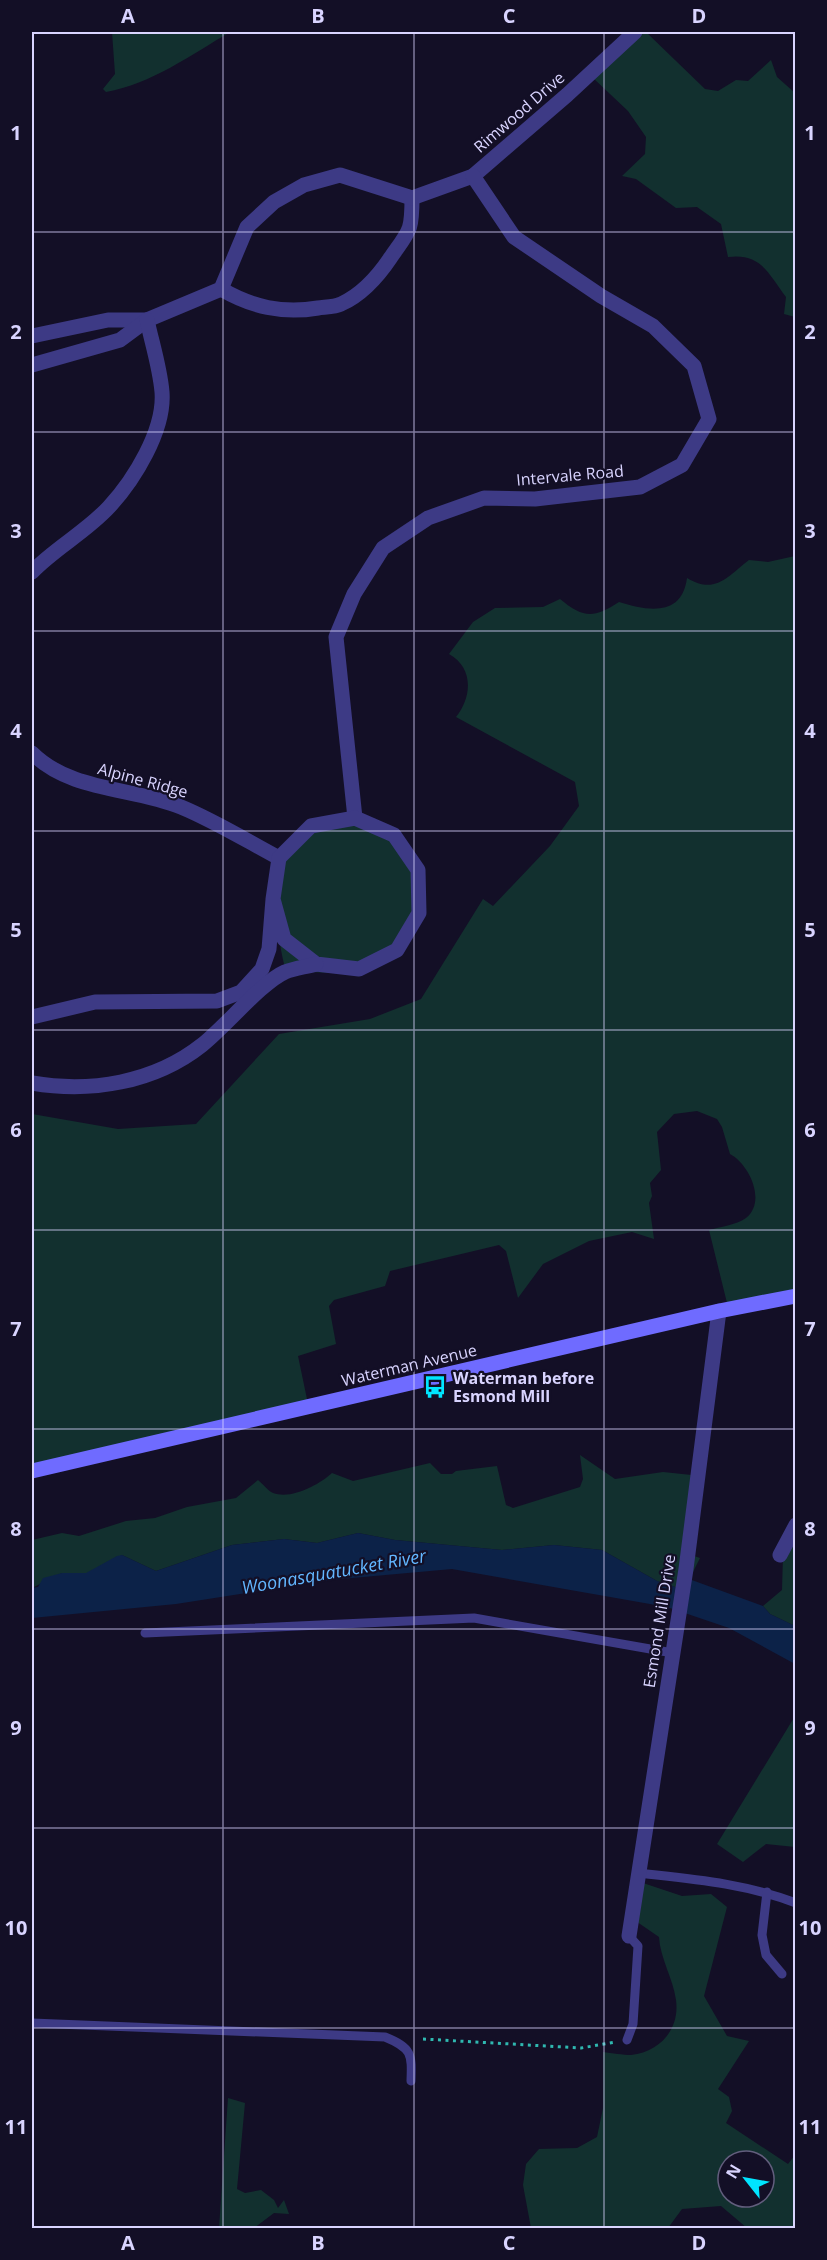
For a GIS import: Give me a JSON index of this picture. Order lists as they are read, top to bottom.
{
  "streets": {
    "main road": ["Waterman Avenue"],
    "street": [
      "Rimwood Drive",
      "Intervale Road",
      "Alpine Ridge",
      "Esmond Mill Drive"
    ]
  },
  "crossings": [
    ["Rimwood Drive", "Intervale Road"],
    ["Intervale Road", "Alpine Ridge"],
    ["Waterman Avenue", "Esmond Mill Drive"]
  ],
  "water": ["Woonasquatucket River"],
  "places": {
    "bus stop": ["Waterman before Esmond Mill"]
  },
  "north": "top left",
  "grid": {
    "columns": [
      "A",
      "B",
      "C",
      "D"
    ],
    "rows": [
      "1",
      "2",
      "3",
      "4",
      "5",
      "6",
      "7",
      "8",
      "9",
      "10",
      "11"
    ]
  }
}
